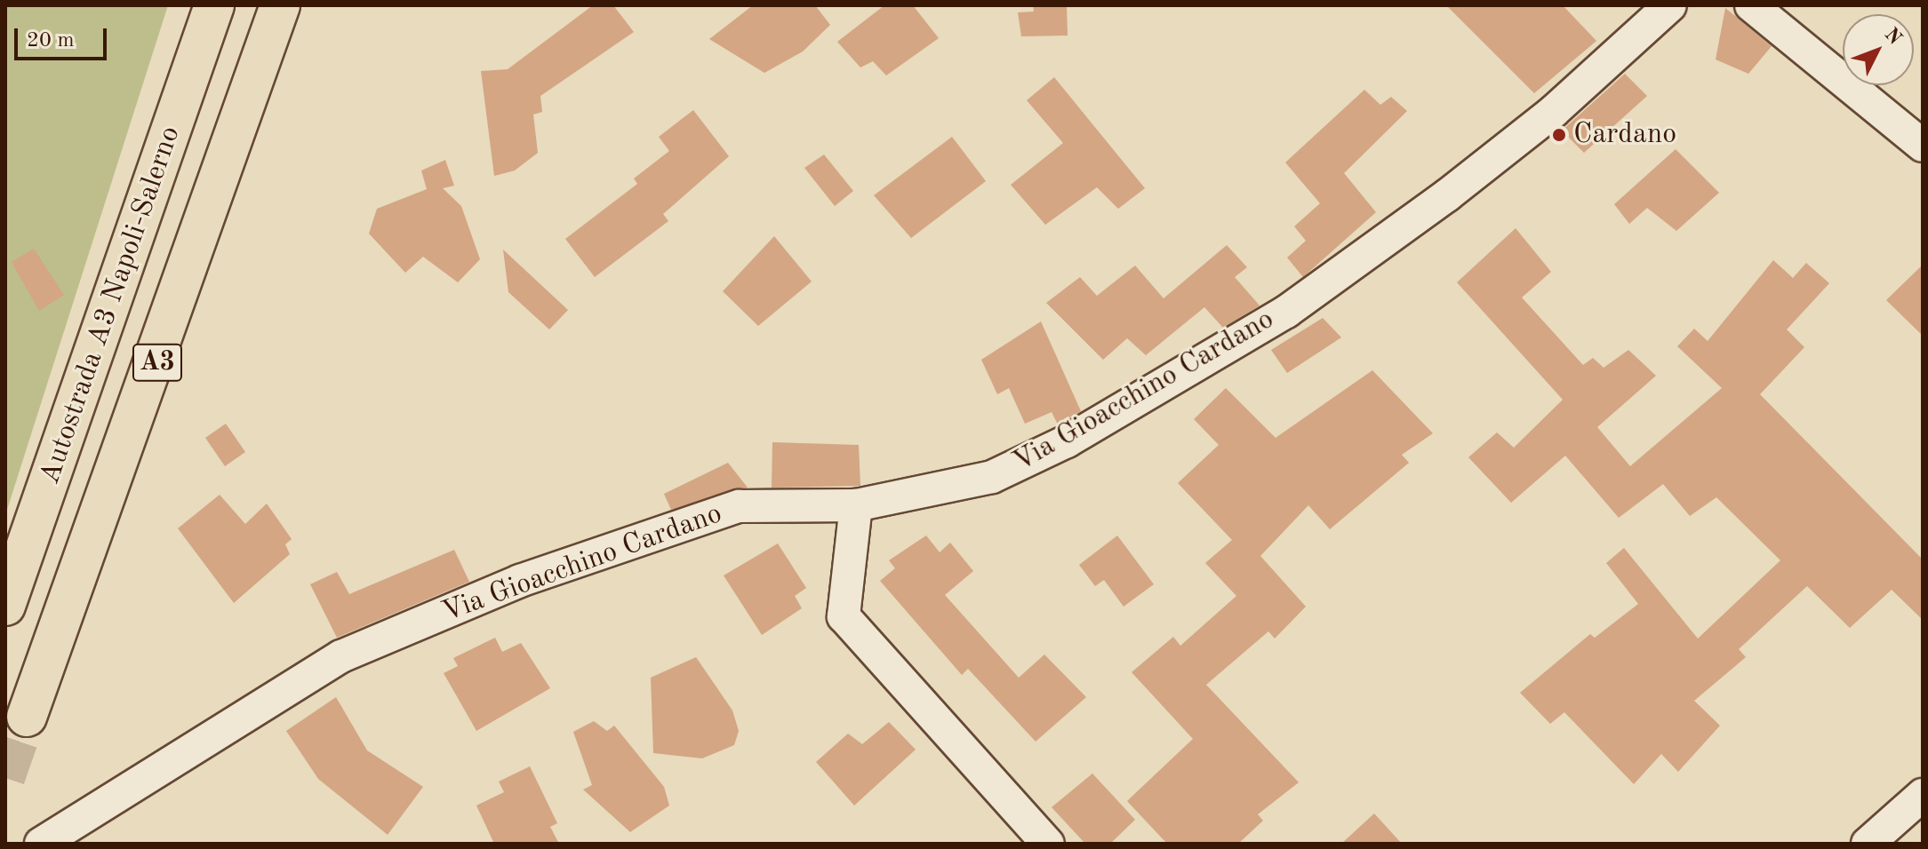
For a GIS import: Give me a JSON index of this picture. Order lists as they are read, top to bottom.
{
  "streets": {
    "highway": ["Autostrada A3 Napoli-Salerno", "A3"],
    "street": ["Via Gioacchino Cardano"]
  },
  "places": ["Cardano"],
  "scale_bar": "20 m",
  "north": "top right"
}
